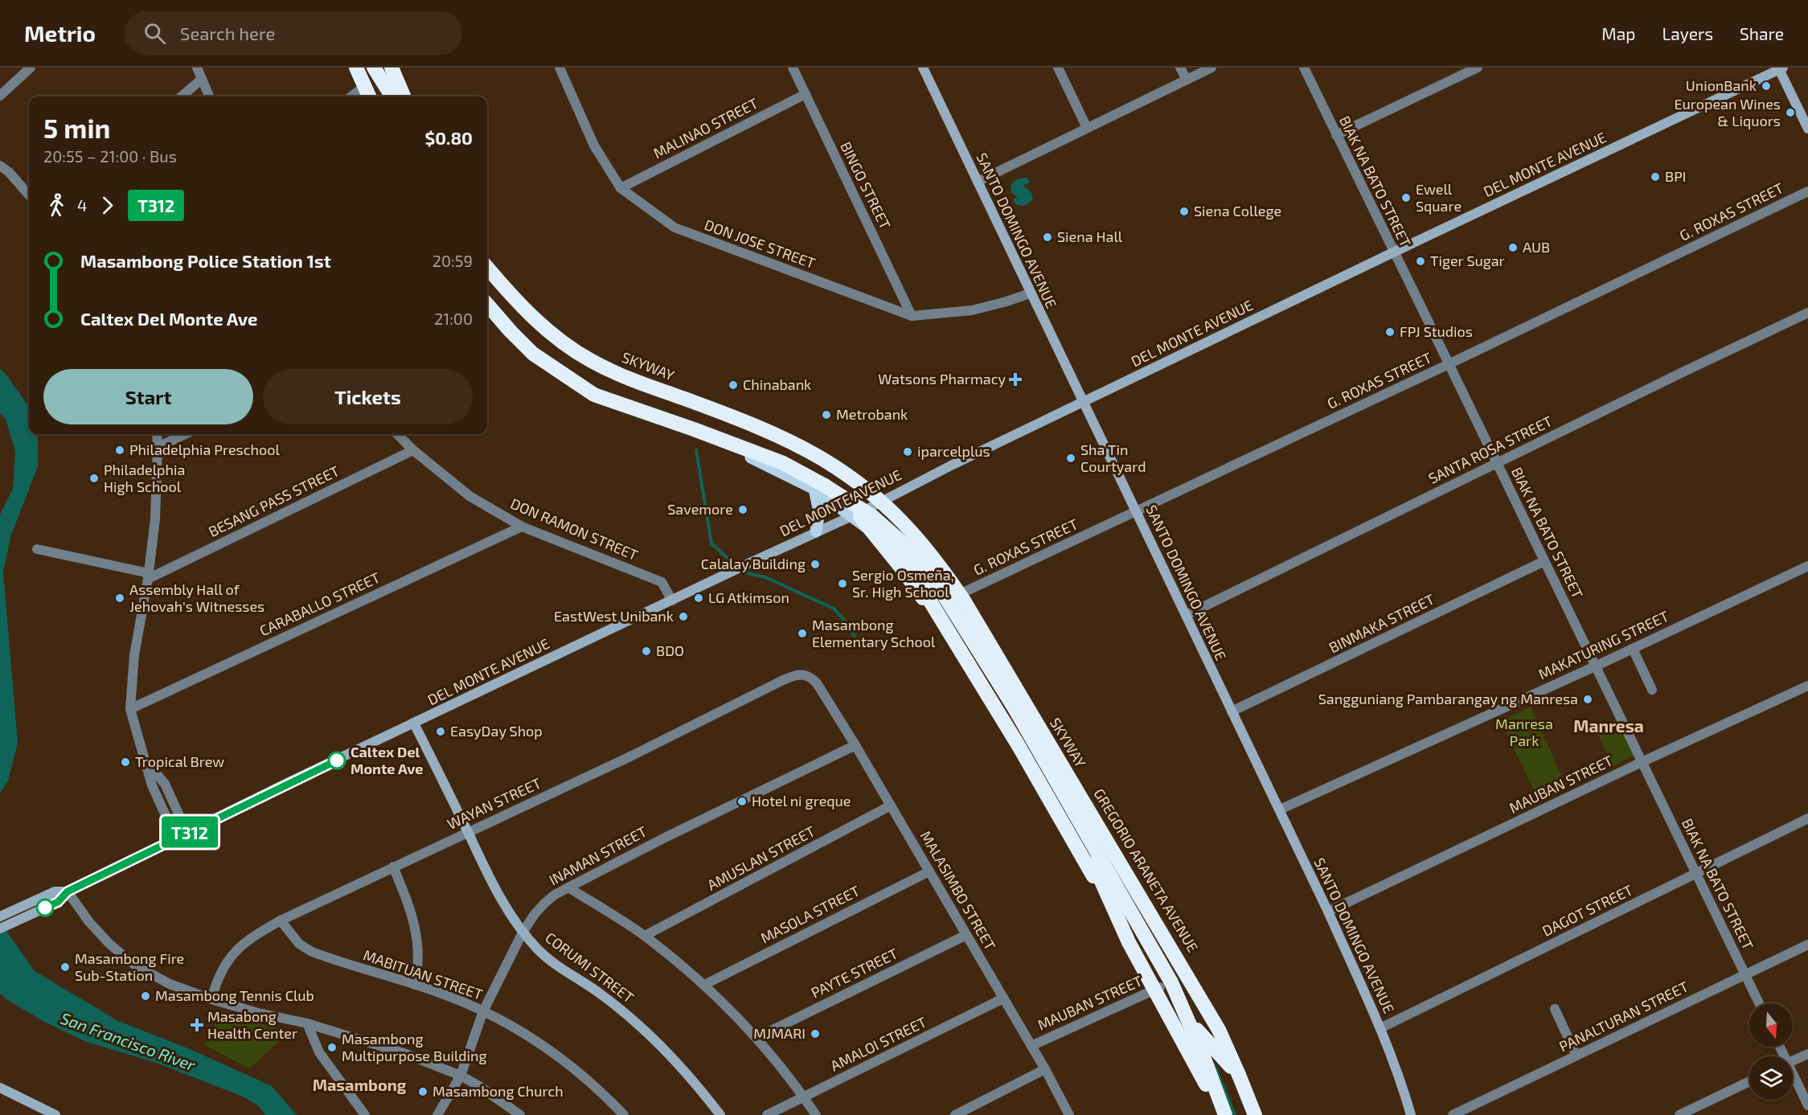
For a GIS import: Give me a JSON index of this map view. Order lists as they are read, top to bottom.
{
  "streets": {
    "highway": ["SKYWAY"],
    "main road": [
      "DEL MONTE AVENUE",
      "SANTO DOMINGO AVENUE",
      "GREGORIO ARANETA AVENUE",
      "CORUMI STREET"
    ],
    "street": [
      "MALINAO STREET",
      "BIAK NA BATO STREET",
      "BINGO STREET",
      "G. ROXAS STREET",
      "DON JOSE STREET",
      "SANTA ROSA STREET",
      "BESANG PASS STREET",
      "DON RAMON STREET",
      "CARABALLO STREET",
      "BINMAKA STREET",
      "MAKATURING STREET",
      "MAUBAN STREET",
      "WAYAN STREET",
      "INAMAN STREET",
      "AMUSLAN STREET",
      "MALASIMBO STREET",
      "DAGOT STREET",
      "MASOLA STREET",
      "PAYTE STREET",
      "MABITUAN STREET",
      "PANALTURAN STREET",
      "AMALOI STREET"
    ]
  },
  "crossings": [
    ["MALINAO STREET", "BINGO STREET"],
    ["MALINAO STREET", "DON JOSE STREET"],
    ["DEL MONTE AVENUE", "BIAK NA BATO STREET"],
    ["DEL MONTE AVENUE", "SANTO DOMINGO AVENUE"],
    ["DEL MONTE AVENUE", "SKYWAY"],
    ["DEL MONTE AVENUE", "DON RAMON STREET"],
    ["DEL MONTE AVENUE", "GREGORIO ARANETA AVENUE"],
    ["DEL MONTE AVENUE", "CORUMI STREET"],
    ["BIAK NA BATO STREET", "G. ROXAS STREET"],
    ["BIAK NA BATO STREET", "SANTA ROSA STREET"],
    ["BIAK NA BATO STREET", "BINMAKA STREET"],
    ["BIAK NA BATO STREET", "MAKATURING STREET"],
    ["BIAK NA BATO STREET", "MAUBAN STREET"],
    ["BIAK NA BATO STREET", "DAGOT STREET"],
    ["BIAK NA BATO STREET", "PANALTURAN STREET"],
    ["BINGO STREET", "DON JOSE STREET"],
    ["G. ROXAS STREET", "SANTO DOMINGO AVENUE"],
    ["G. ROXAS STREET", "GREGORIO ARANETA AVENUE"],
    ["SANTO DOMINGO AVENUE", "DON JOSE STREET"],
    ["SANTO DOMINGO AVENUE", "SANTA ROSA STREET"],
    ["SANTO DOMINGO AVENUE", "BINMAKA STREET"],
    ["SANTO DOMINGO AVENUE", "MAKATURING STREET"],
    ["SANTO DOMINGO AVENUE", "MAUBAN STREET"],
    ["SANTO DOMINGO AVENUE", "DAGOT STREET"],
    ["BESANG PASS STREET", "DON RAMON STREET"],
    ["DON RAMON STREET", "CARABALLO STREET"],
    ["MAUBAN STREET", "MALASIMBO STREET"],
    ["WAYAN STREET", "MALASIMBO STREET"],
    ["WAYAN STREET", "CORUMI STREET"],
    ["WAYAN STREET", "MABITUAN STREET"],
    ["INAMAN STREET", "MALASIMBO STREET"],
    ["INAMAN STREET", "CORUMI STREET"],
    ["INAMAN STREET", "MABITUAN STREET"],
    ["AMUSLAN STREET", "MALASIMBO STREET"],
    ["MALASIMBO STREET", "MASOLA STREET"],
    ["MALASIMBO STREET", "PAYTE STREET"],
    ["MALASIMBO STREET", "AMALOI STREET"]
  ],
  "districts": ["Manresa", "Masambong"],
  "water": ["San Francisco River"],
  "parks": ["Manresa Park"],
  "places": {
    "other": [
      "UnionBank",
      "European Wines & Liquors",
      "BPI",
      "Ewell Square",
      "Siena College",
      "Siena Hall",
      "AUB",
      "Tiger Sugar",
      "FPJ Studios",
      "Chinabank",
      "Metrobank",
      "Philadelphia Preschool",
      "iparcelplus",
      "Sha Tin Courtyard",
      "Philadelphia High School",
      "Savemore",
      "Calalay Building",
      "Sergio Osmeña, Sr. High School",
      "Assembly Hall of Jehovah's Witnesses",
      "LG Atkimson",
      "EastWest Unibank",
      "Masambong Elementary School",
      "BDO",
      "Sangguniang Pambarangay ng Manresa",
      "EasyDay Shop",
      "Caltex Del Monte Ave",
      "Tropical Brew",
      "Hotel ni greque",
      "Masambong Fire Sub-Station",
      "Masambong Tennis Club",
      "MJMARI",
      "Masambong Multipurpose Building",
      "Masambong Church"
    ],
    "health": ["Watsons Pharmacy", "Masabong Health Center"]
  },
  "lines": ["bus line T312"],
  "north": "bottom",
  "page": {
    "header": "Metrio",
    "search": "Search here",
    "nav": ["Map", "Layers", "Share"],
    "on_map": "T312",
    "heading": ["5 min", "20:55 – 21:00 · Bus", "$0.80"],
    "legs": ["4", "T312"],
    "list": [
      {
        "name": "Masambong Police Station 1st",
        "value": "20:59"
      },
      {
        "name": "Caltex Del Monte Ave",
        "value": "21:00"
      }
    ],
    "buttons": ["Start", "Tickets"]
  }
}
